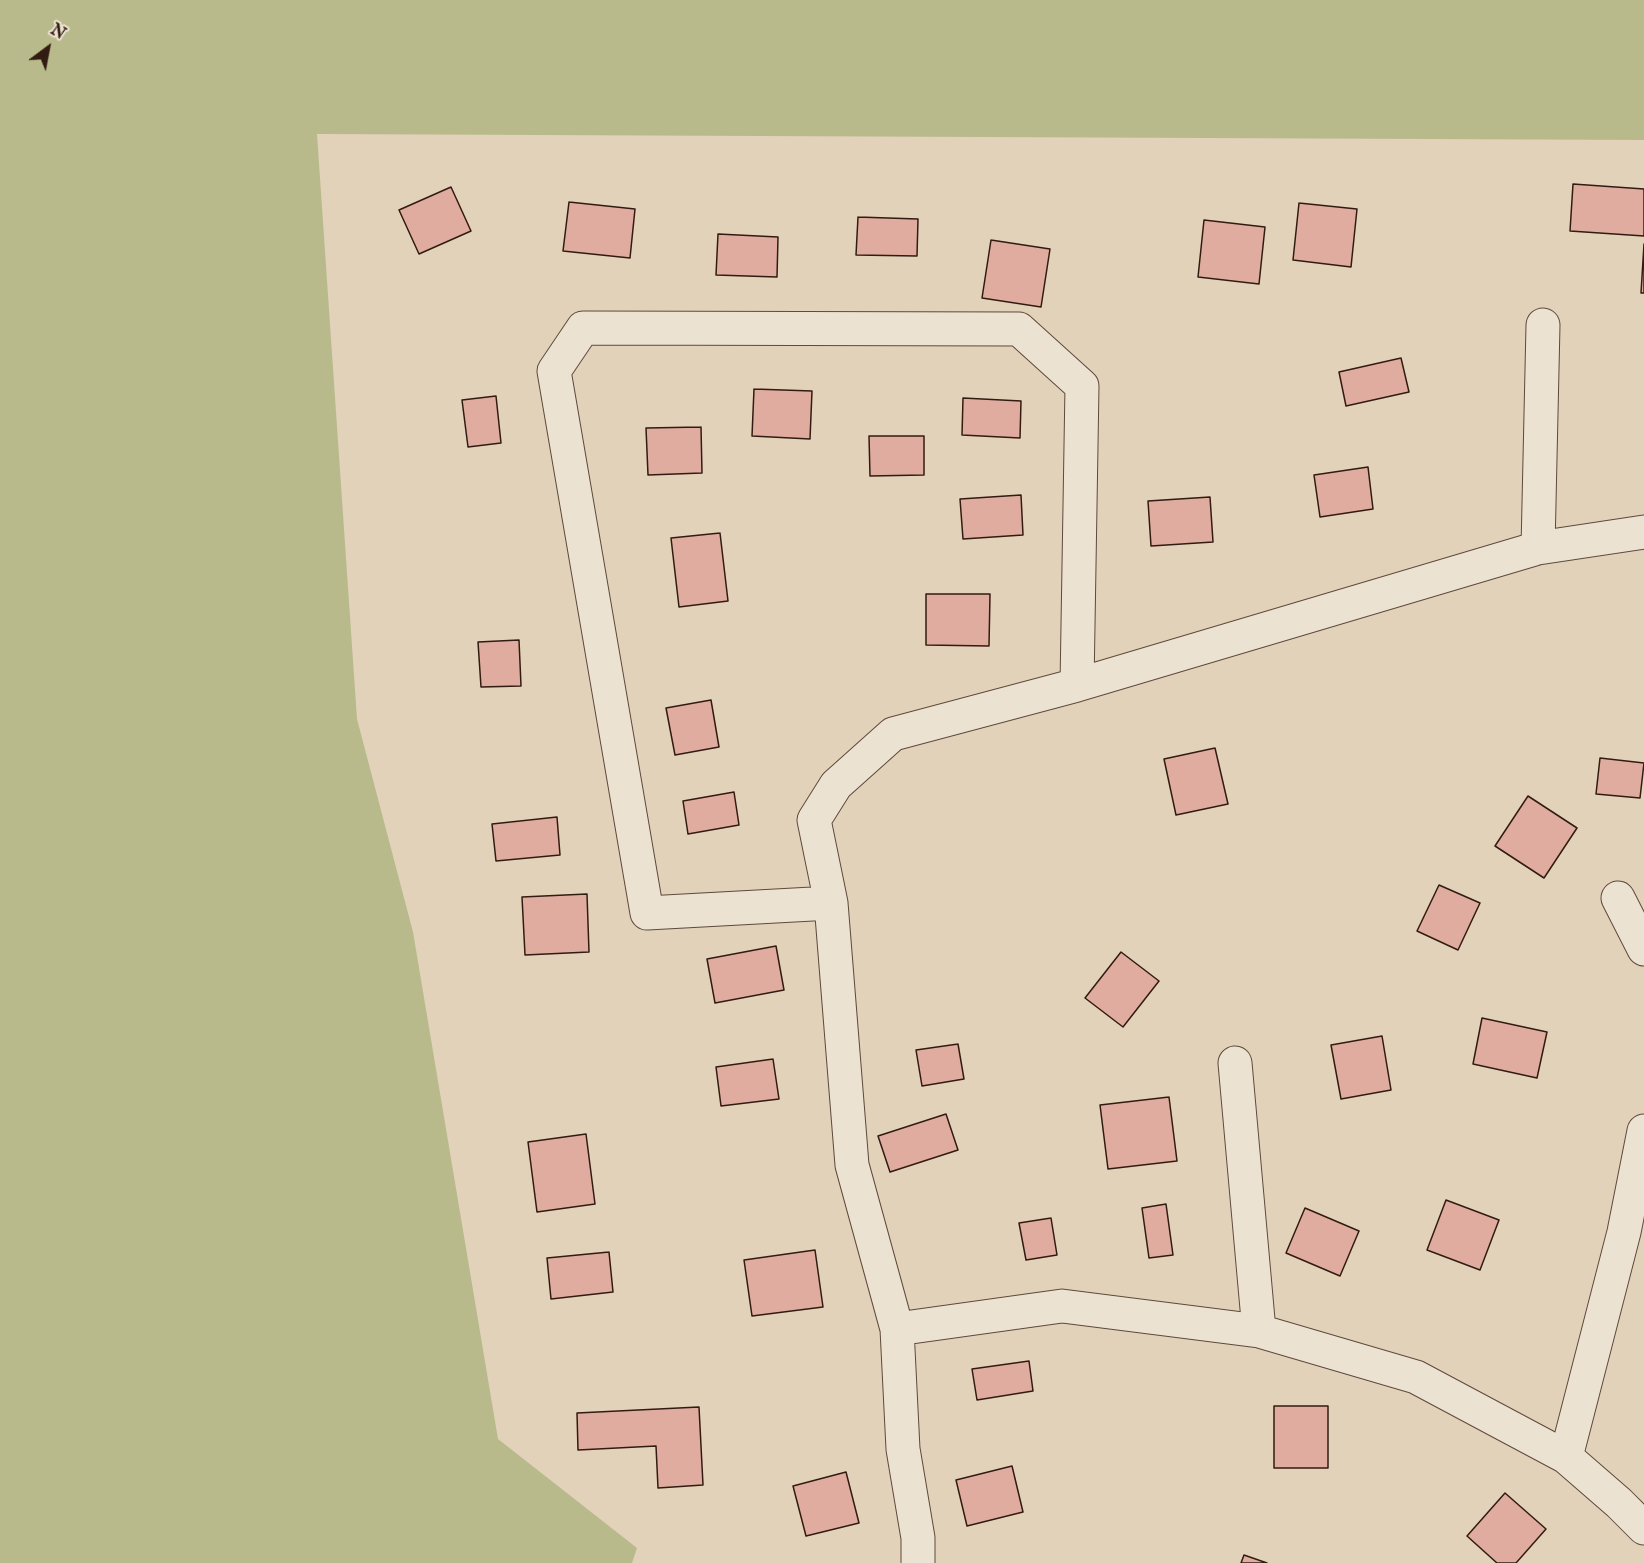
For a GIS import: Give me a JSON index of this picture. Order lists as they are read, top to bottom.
{
  "north": "top right"
}
